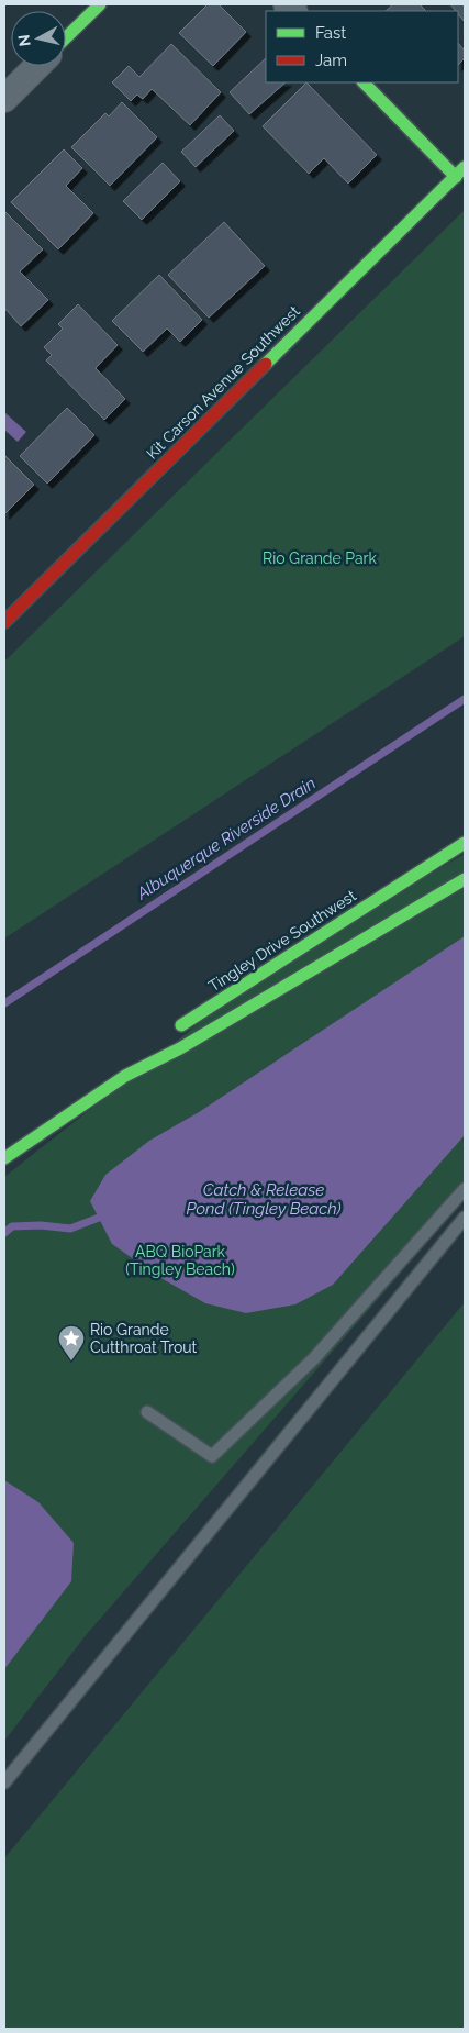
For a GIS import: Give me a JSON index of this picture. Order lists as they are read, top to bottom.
{
  "streets": {
    "street": ["Kit Carson Avenue Southwest", "Tingley Drive Southwest"]
  },
  "water": ["Albuquerque Riverside Drain", "Catch & Release Pond (Tingley Beach)"],
  "parks": ["Rio Grande Park", "ABQ BioPark (Tingley Beach)"],
  "places": {
    "place": ["Rio Grande Cutthroat Trout"]
  },
  "legend": ["Fast", "Jam"],
  "north": "left"
}
